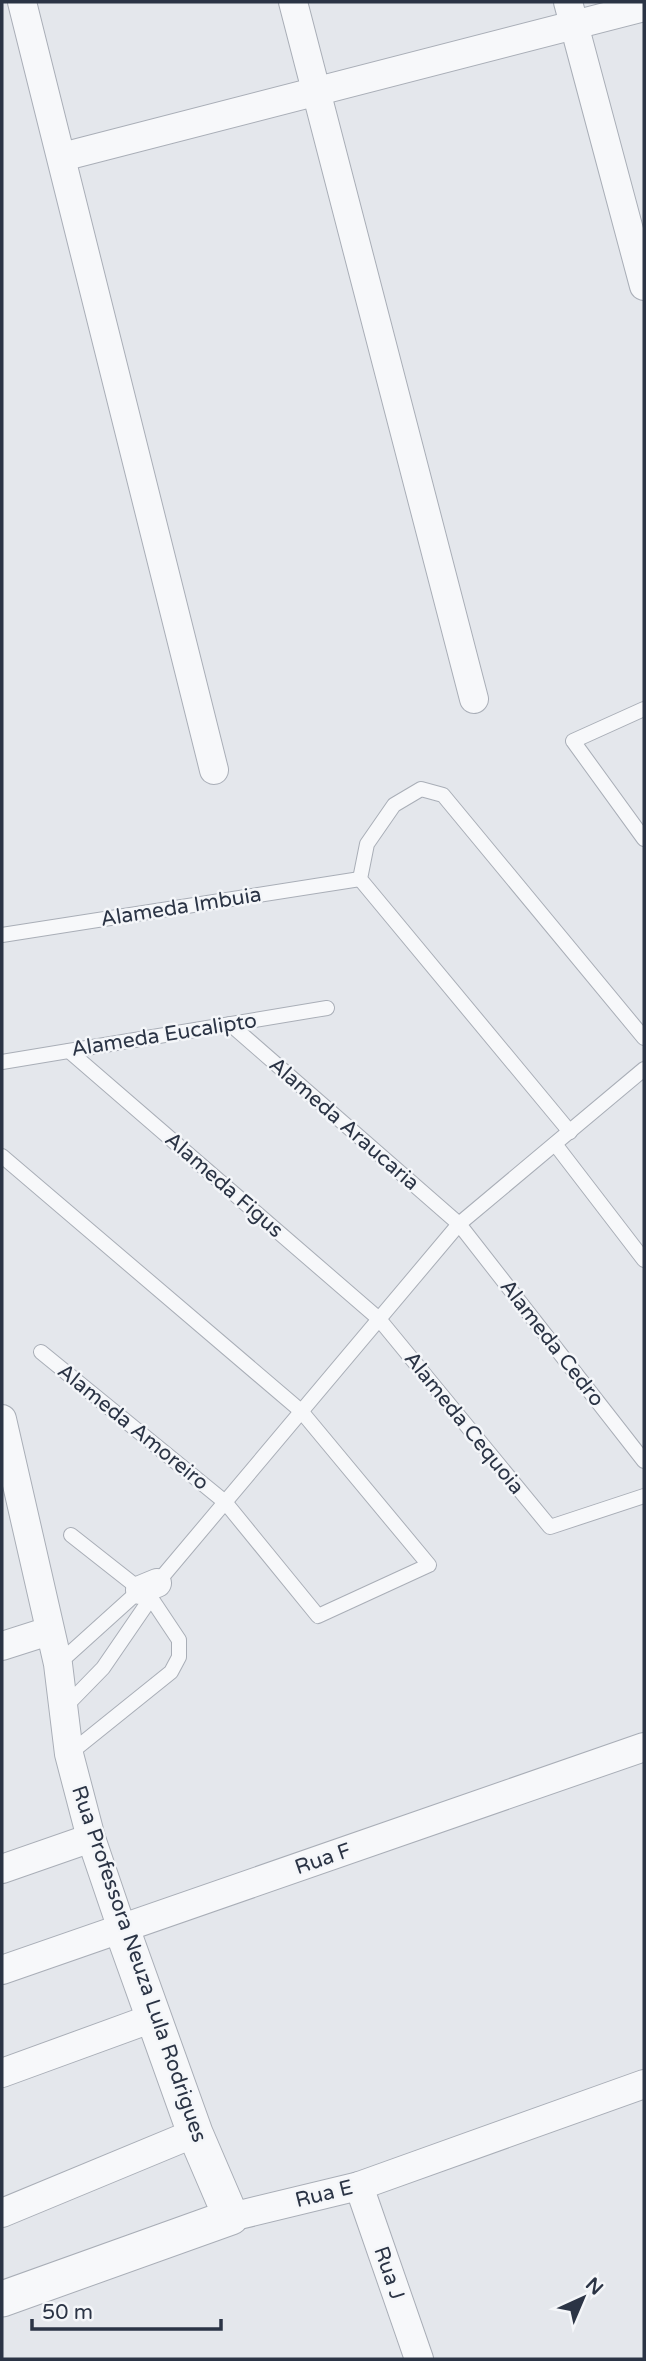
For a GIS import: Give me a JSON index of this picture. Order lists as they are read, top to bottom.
{
  "streets": {
    "street": [
      "Rua F",
      "Rua Professora Neuza Lula Rodrigues",
      "Rua E",
      "Rua J"
    ],
    "lane": [
      "Alameda Imbuia",
      "Alameda Eucalipto",
      "Alameda Araucaria",
      "Alameda Figus",
      "Alameda Cedro",
      "Alameda Cequoia",
      "Alameda Amoreiro"
    ]
  },
  "crossings": [
    ["Alameda Eucalipto", "Alameda Araucaria"],
    ["Alameda Eucalipto", "Alameda Figus"],
    ["Alameda Araucaria", "Alameda Cedro"],
    ["Alameda Figus", "Alameda Cequoia"],
    ["Rua F", "Rua Professora Neuza Lula Rodrigues"],
    ["Rua Professora Neuza Lula Rodrigues", "Rua E"],
    ["Rua E", "Rua J"]
  ],
  "scale_bar": "50 m",
  "north": "top right"
}
